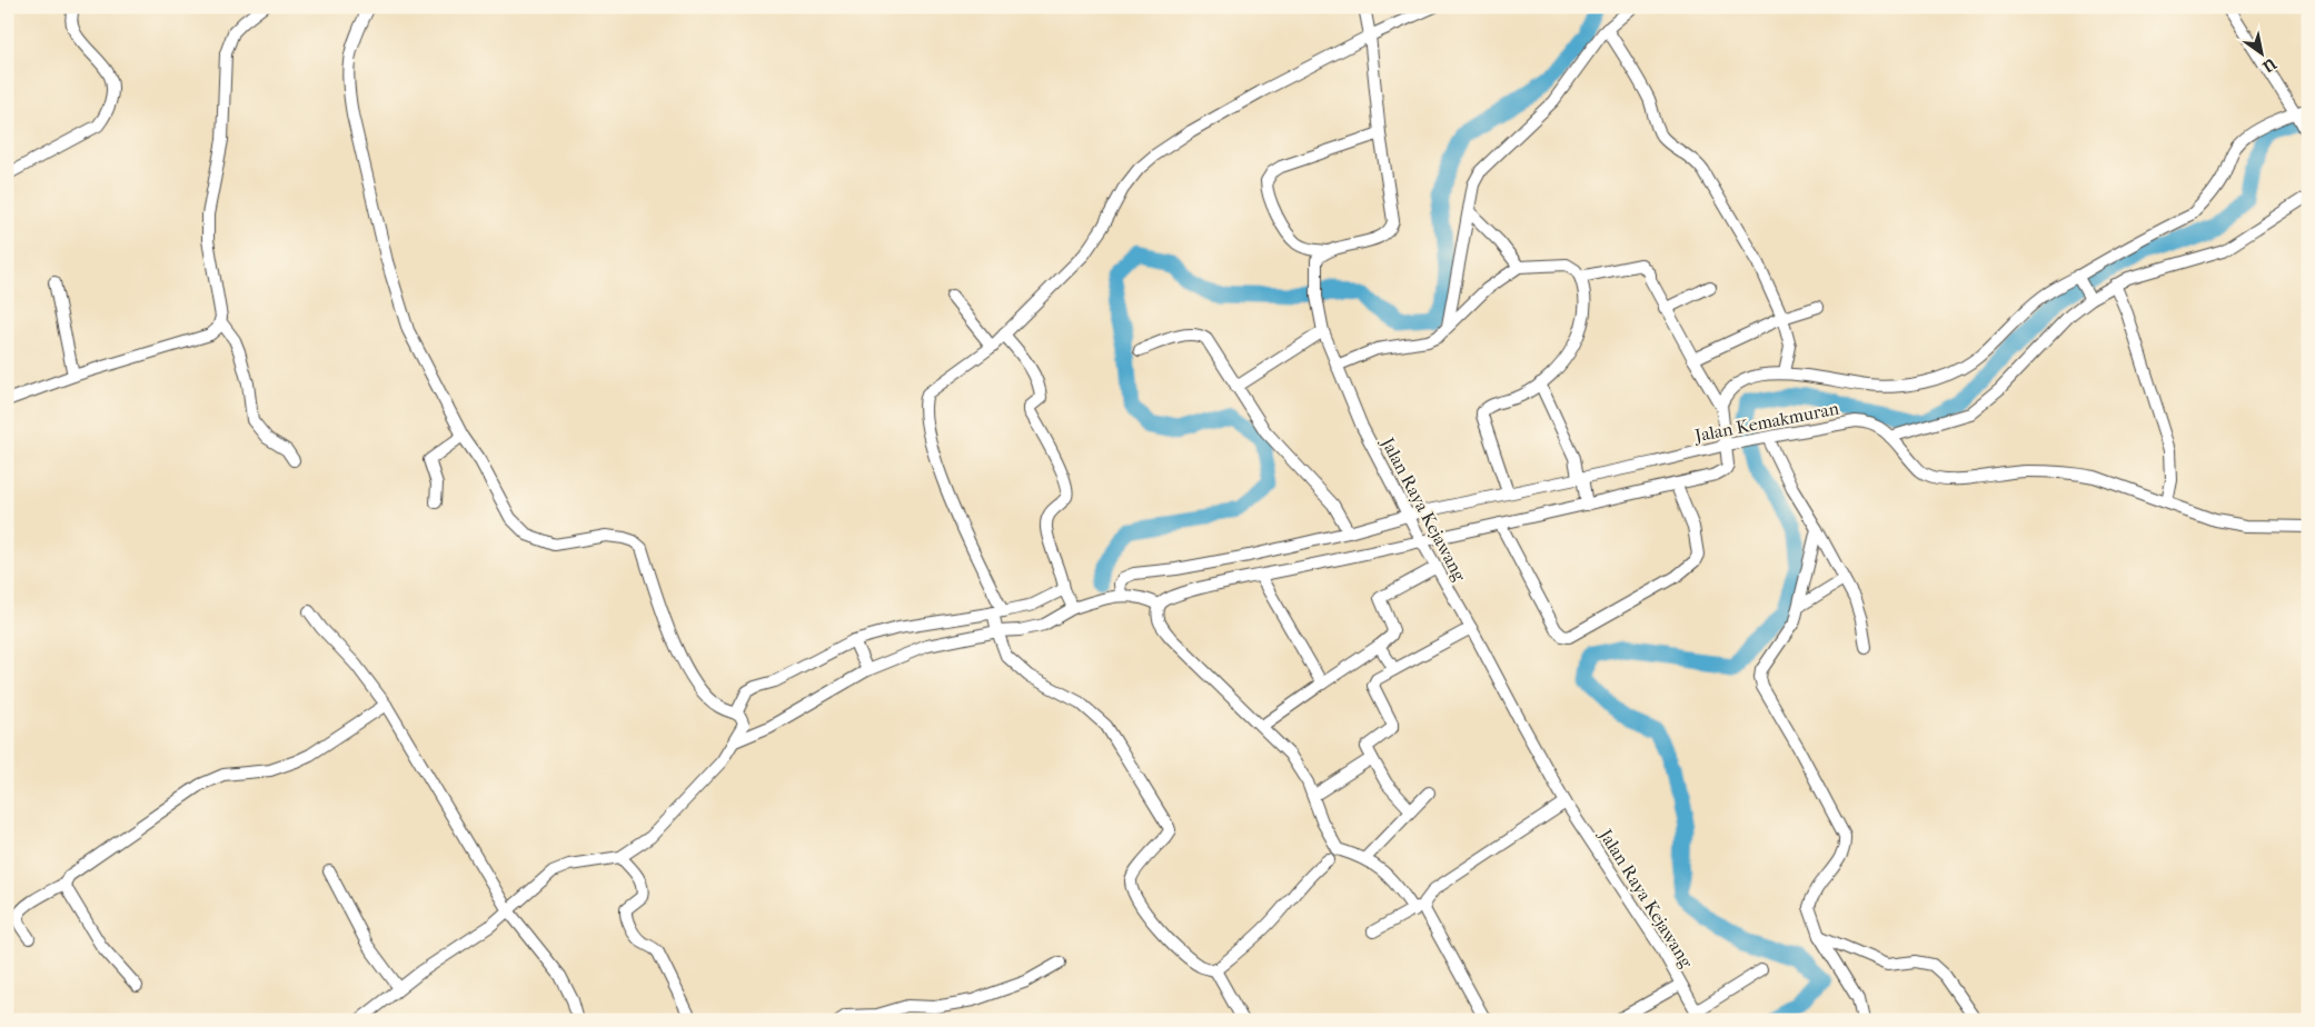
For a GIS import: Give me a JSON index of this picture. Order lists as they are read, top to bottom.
{
  "streets": {
    "street": ["Jalan Kemakmuran", "Jalan Raya Kejawang"]
  },
  "crossings": [
    ["Jalan Kemakmuran", "Jalan Raya Kejawang"]
  ],
  "north": "bottom right"
}
